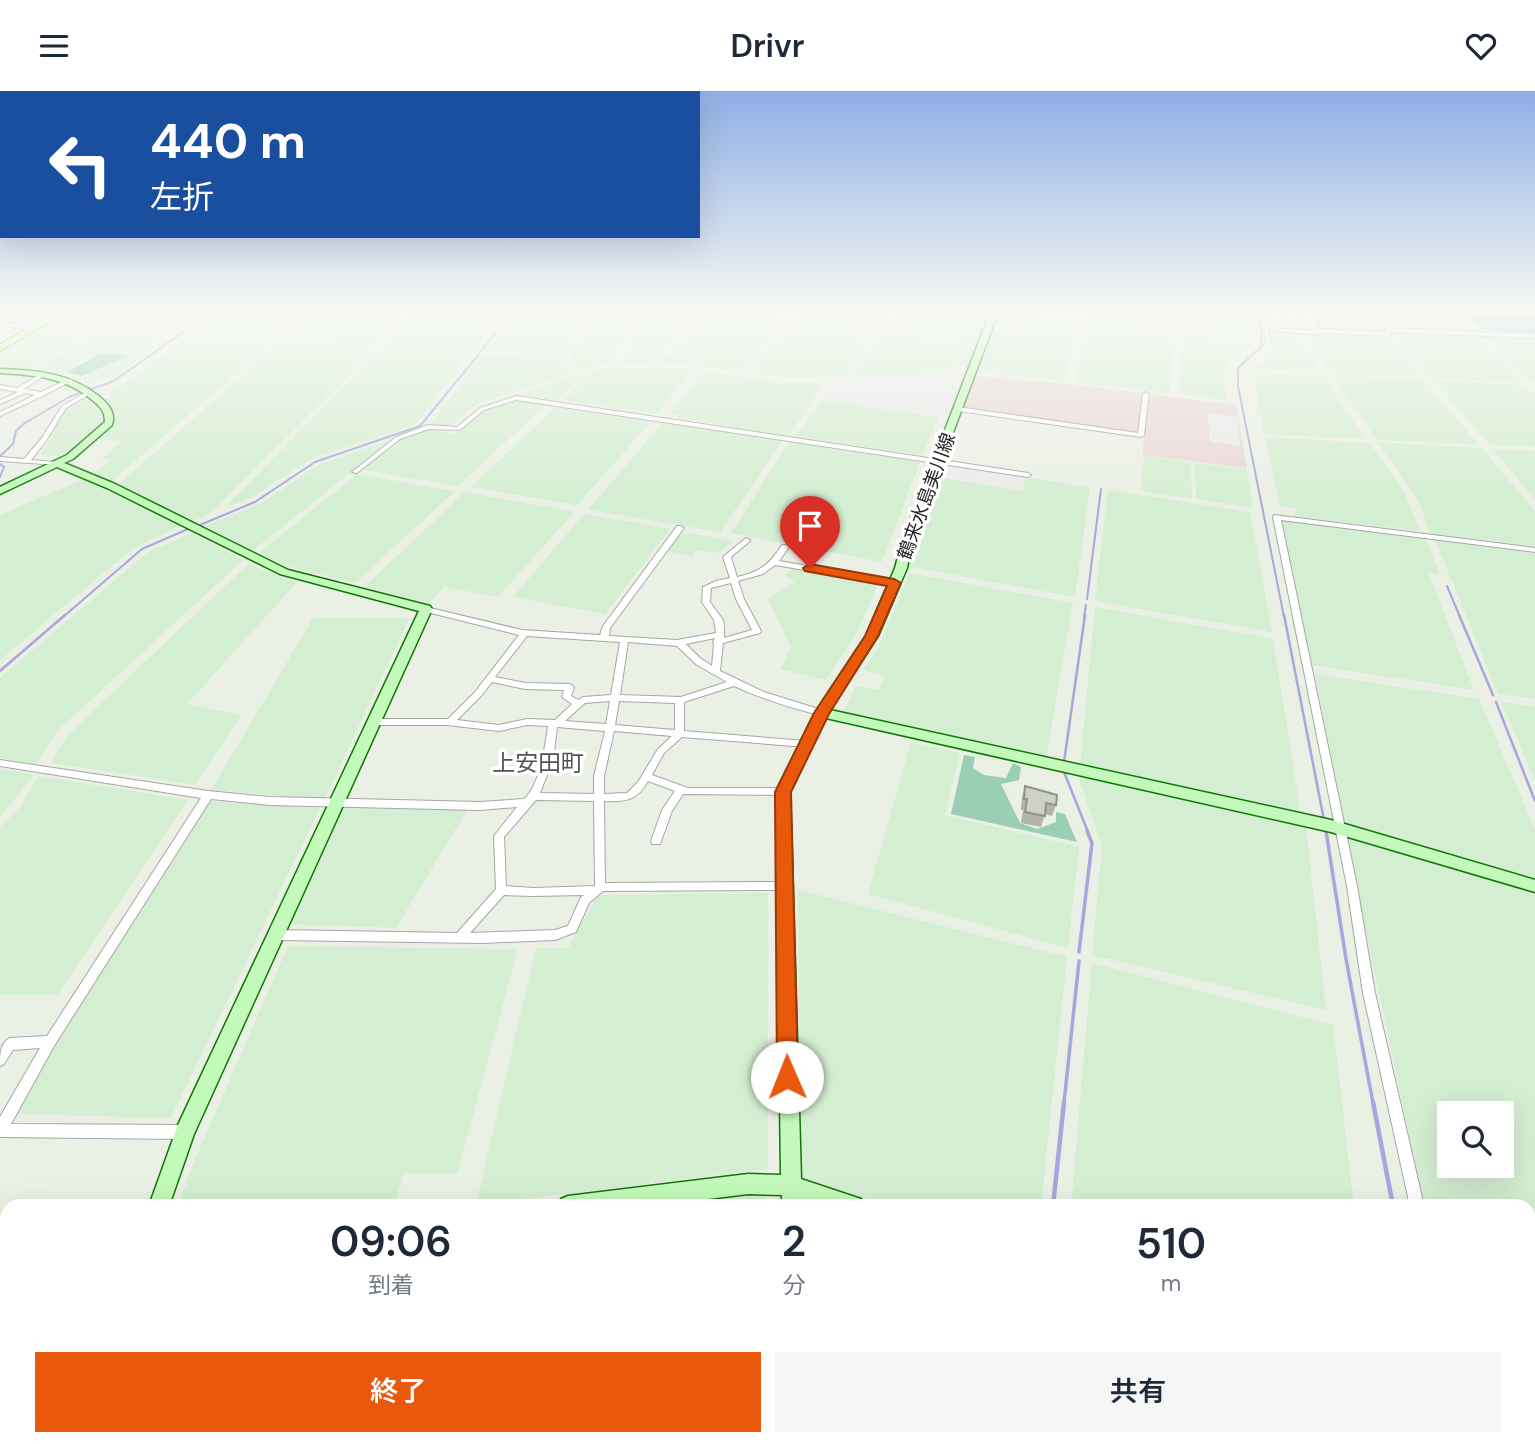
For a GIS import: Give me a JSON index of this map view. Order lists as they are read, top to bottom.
{
  "streets": {
    "street": ["鶴来水島美川線"]
  },
  "districts": ["上安田町"],
  "page": {
    "header": "Drivr",
    "turn": ["440 m", "左折"],
    "eta": [
      "09:06",
      "到着",
      "2",
      "分",
      "510",
      "m"
    ],
    "buttons": ["終了", "共有"]
  }
}
